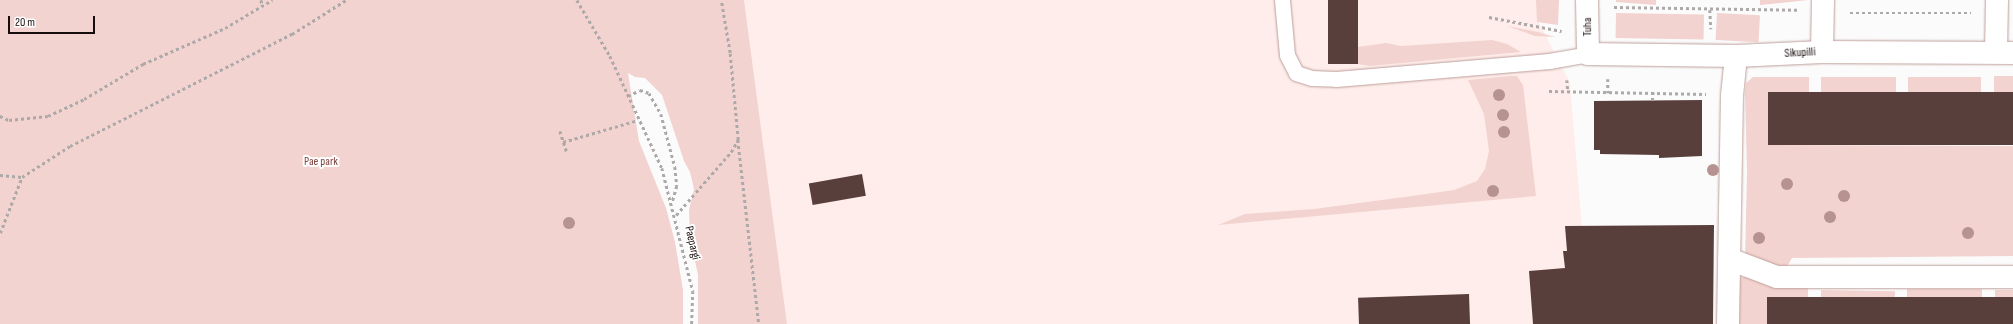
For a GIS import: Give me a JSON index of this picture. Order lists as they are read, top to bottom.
{
  "streets": {
    "street": ["Tuha", "Sikupilli"],
    "path": ["Paepargi"]
  },
  "crossings": [
    ["Tuha", "Sikupilli"]
  ],
  "parks": ["Pae park"],
  "scale_bar": "20 m"
}
